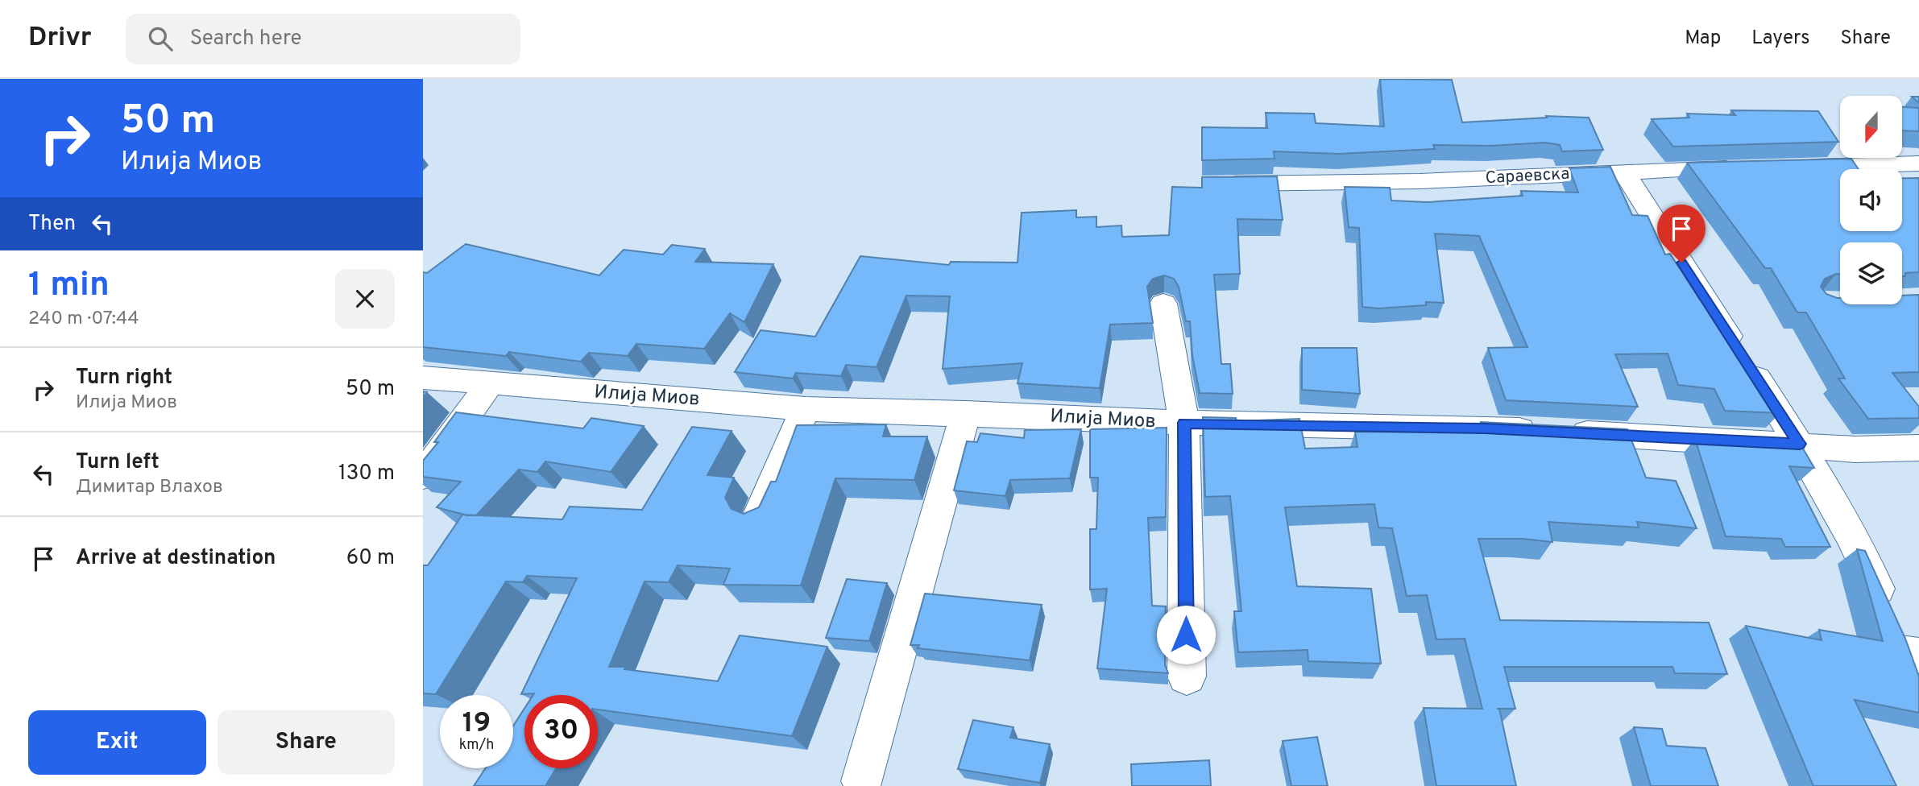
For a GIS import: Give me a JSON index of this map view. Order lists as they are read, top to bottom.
{
  "streets": {
    "street": ["Сараевска", "Илија Миов"]
  },
  "north": "bottom",
  "page": {
    "header": "Drivr",
    "search": "Search here",
    "nav": ["Map", "Layers", "Share"],
    "turn": ["50 m", "Илија Миов"],
    "then": "Then",
    "heading": ["1 min", "240 m · 07:44"],
    "list": [
      {
        "name": "Turn right",
        "note": "Илија Миов",
        "value": "50 m"
      },
      {
        "name": "Turn left",
        "note": "Димитар Влахов",
        "value": "130 m"
      },
      {
        "name": "Arrive at destination",
        "value": "60 m"
      }
    ],
    "speed": "19 km/h",
    "limit": "30",
    "buttons": ["Exit", "Share"]
  }
}
